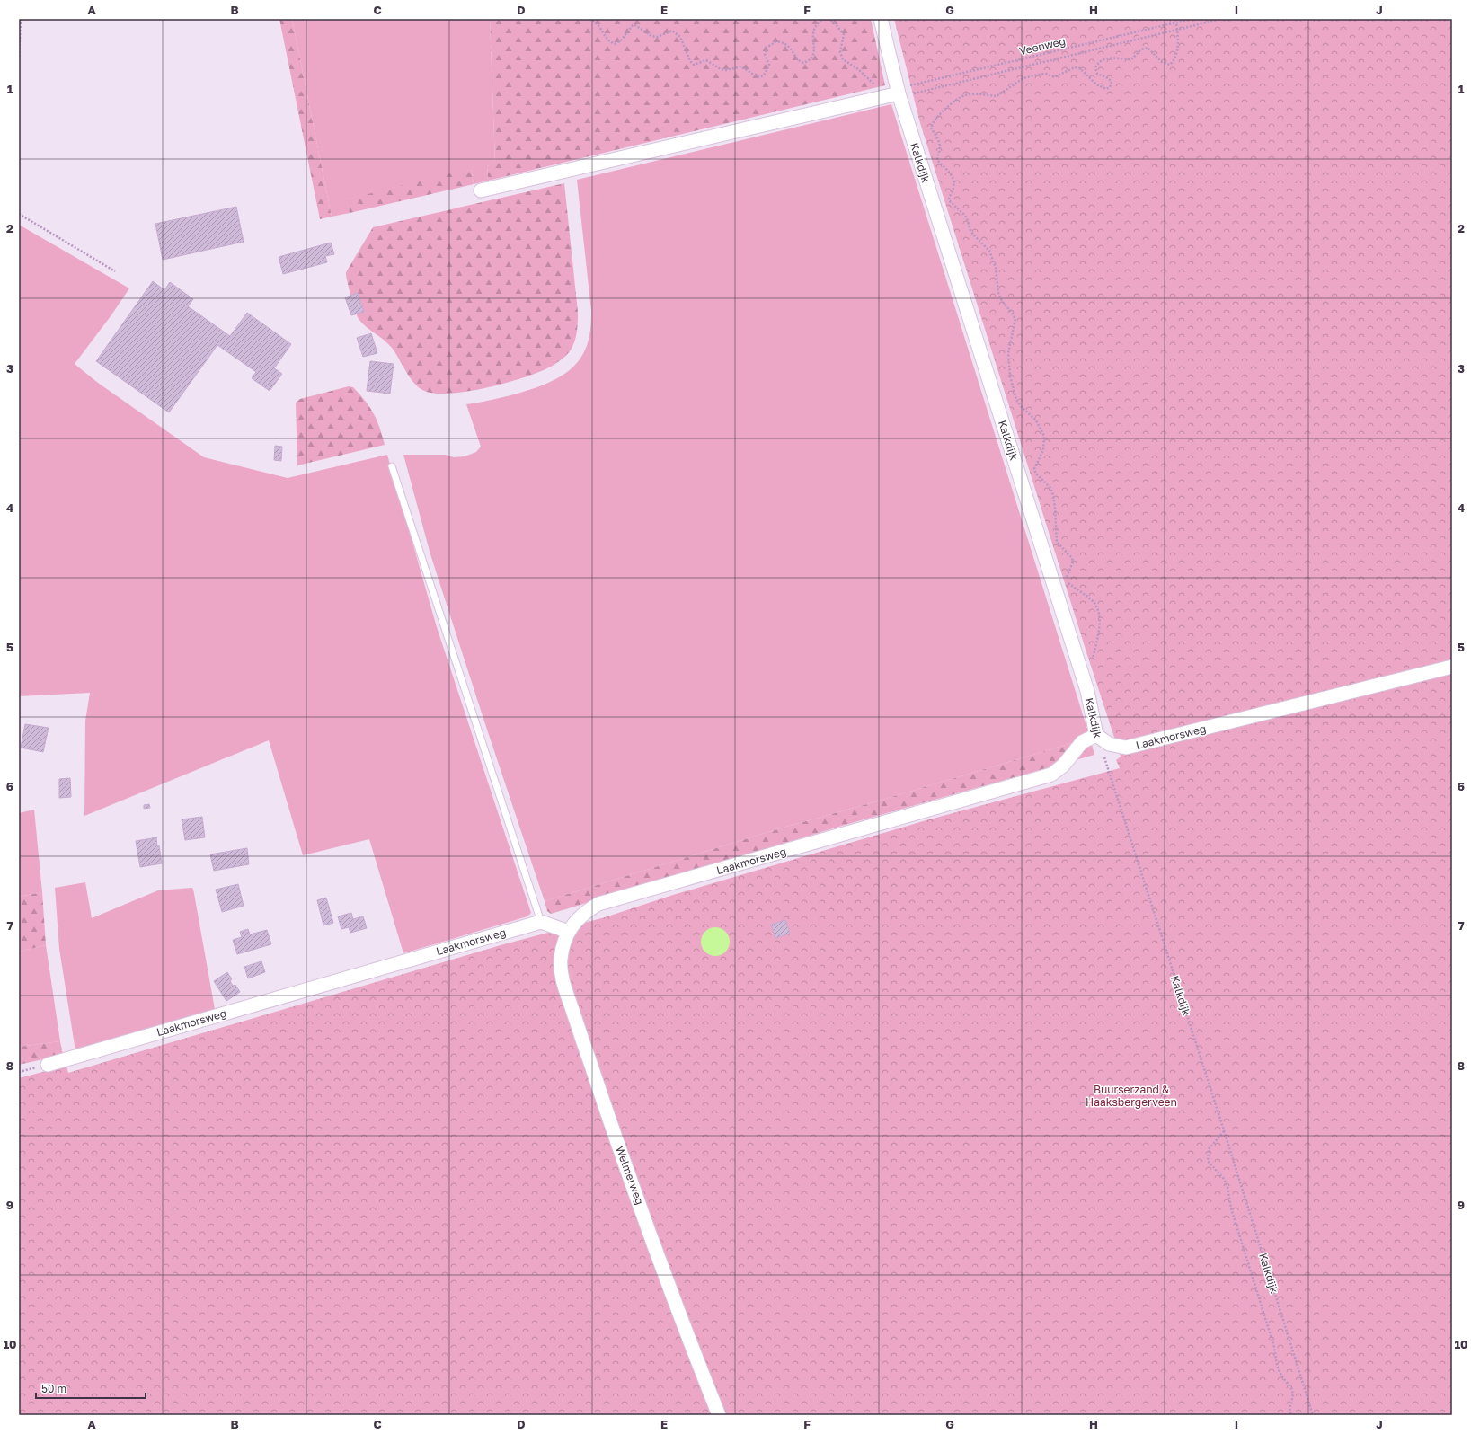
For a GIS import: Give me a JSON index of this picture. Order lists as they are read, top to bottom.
{
  "streets": {
    "street": ["Kalkdijk", "Laakmorsweg", "Welmerweg"],
    "path": ["Veenweg"]
  },
  "crossings": [
    ["Veenweg", "Kalkdijk"],
    ["Kalkdijk", "Laakmorsweg"],
    ["Laakmorsweg", "Welmerweg"]
  ],
  "parks": ["Buurserzand & Haaksbergerveen"],
  "scale_bar": "50 m",
  "grid": {
    "columns": [
      "A",
      "B",
      "C",
      "D",
      "E",
      "F",
      "G",
      "H",
      "I",
      "J"
    ],
    "rows": [
      "1",
      "2",
      "3",
      "4",
      "5",
      "6",
      "7",
      "8",
      "9",
      "10"
    ]
  }
}
